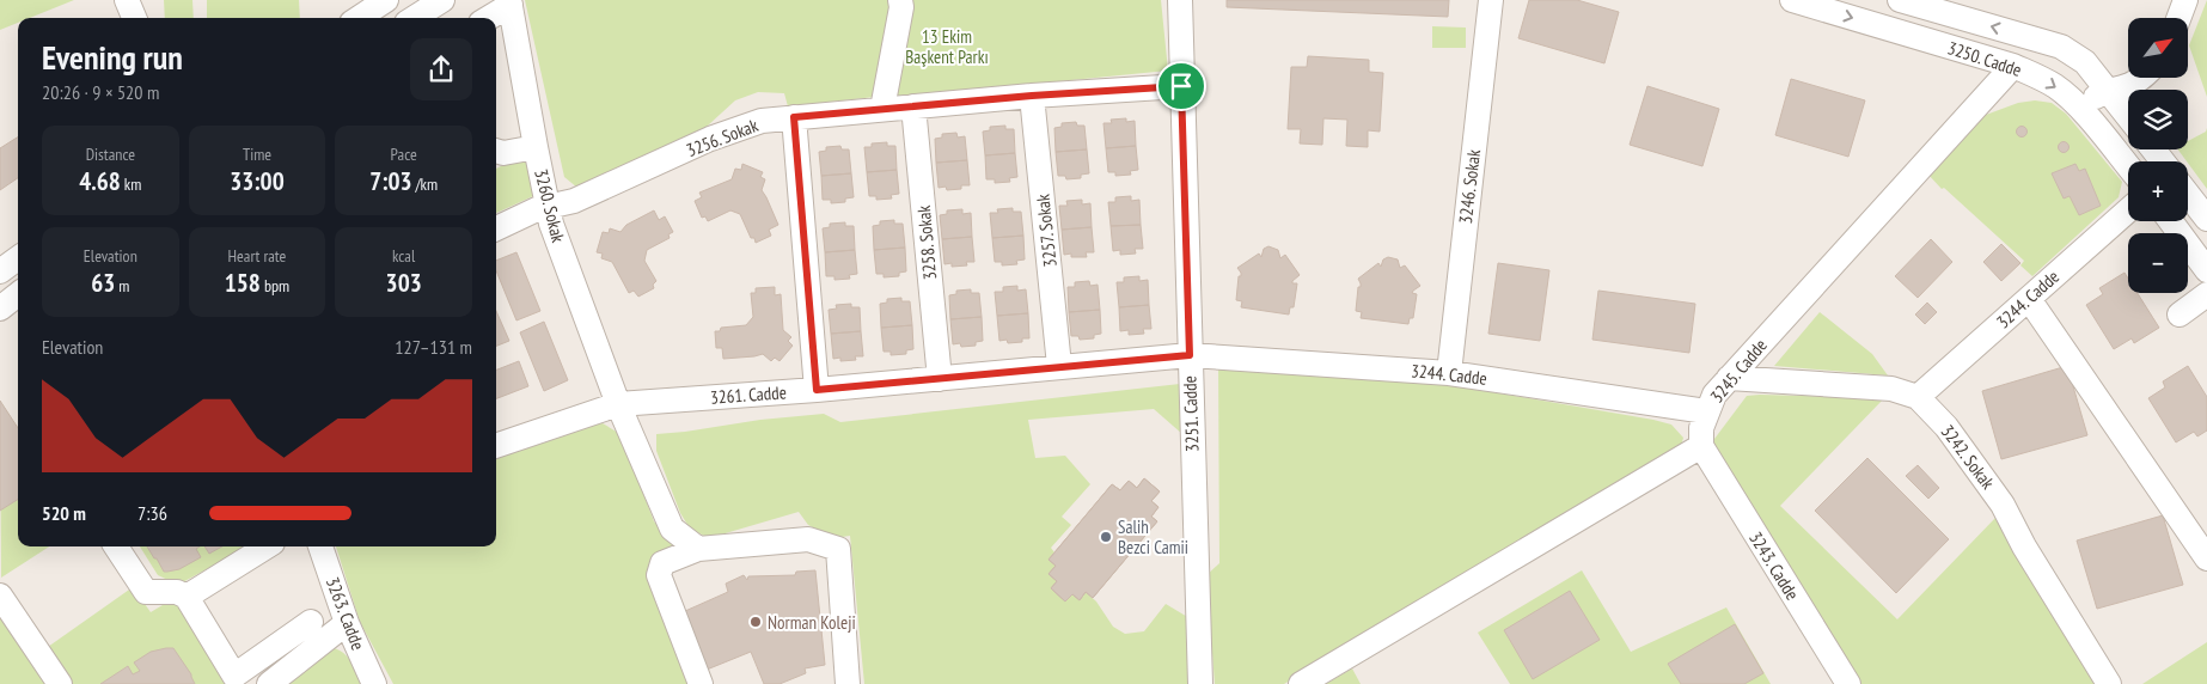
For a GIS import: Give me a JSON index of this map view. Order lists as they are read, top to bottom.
{
  "streets": {
    "street": [
      "3250. Cadde",
      "3256. Sokak",
      "3246. Sokak",
      "3260. Sokak",
      "3257. Sokak",
      "3258. Sokak",
      "3244. Cadde",
      "3245. Cadde",
      "3261. Cadde",
      "3251. Cadde",
      "3242. Sokak",
      "3243. Cadde",
      "3263. Cadde"
    ]
  },
  "crossings": [
    ["3250. Cadde", "3245. Cadde"],
    ["3256. Sokak", "3260. Sokak"],
    ["3256. Sokak", "3257. Sokak"],
    ["3256. Sokak", "3258. Sokak"],
    ["3256. Sokak", "3251. Cadde"],
    ["3246. Sokak", "3244. Cadde"],
    ["3260. Sokak", "3261. Cadde"],
    ["3257. Sokak", "3261. Cadde"],
    ["3258. Sokak", "3261. Cadde"],
    ["3244. Cadde", "3245. Cadde"],
    ["3244. Cadde", "3261. Cadde"],
    ["3244. Cadde", "3251. Cadde"],
    ["3244. Cadde", "3242. Sokak"],
    ["3245. Cadde", "3242. Sokak"],
    ["3245. Cadde", "3243. Cadde"],
    ["3261. Cadde", "3251. Cadde"]
  ],
  "parks": ["13 Ekim Başkent Parkı"],
  "places": ["Salih Bezci Camii", "Norman Koleji"],
  "north": "top right",
  "page": {
    "map_buttons": ["+", "−"],
    "heading": ["Evening run", "20:26 · 9 × 520 m"],
    "stats": [
      ["Distance", "4.68 km"],
      ["Time", "33:00"],
      ["Pace", "7:03 /km"],
      ["Elevation", "63 m"],
      ["Heart rate", "158 bpm"],
      ["kcal", "303"]
    ],
    "chart": ["Elevation", "127–131 m"],
    "list": [
      {
        "name": "520 m",
        "note": "7:36"
      }
    ]
  }
}
